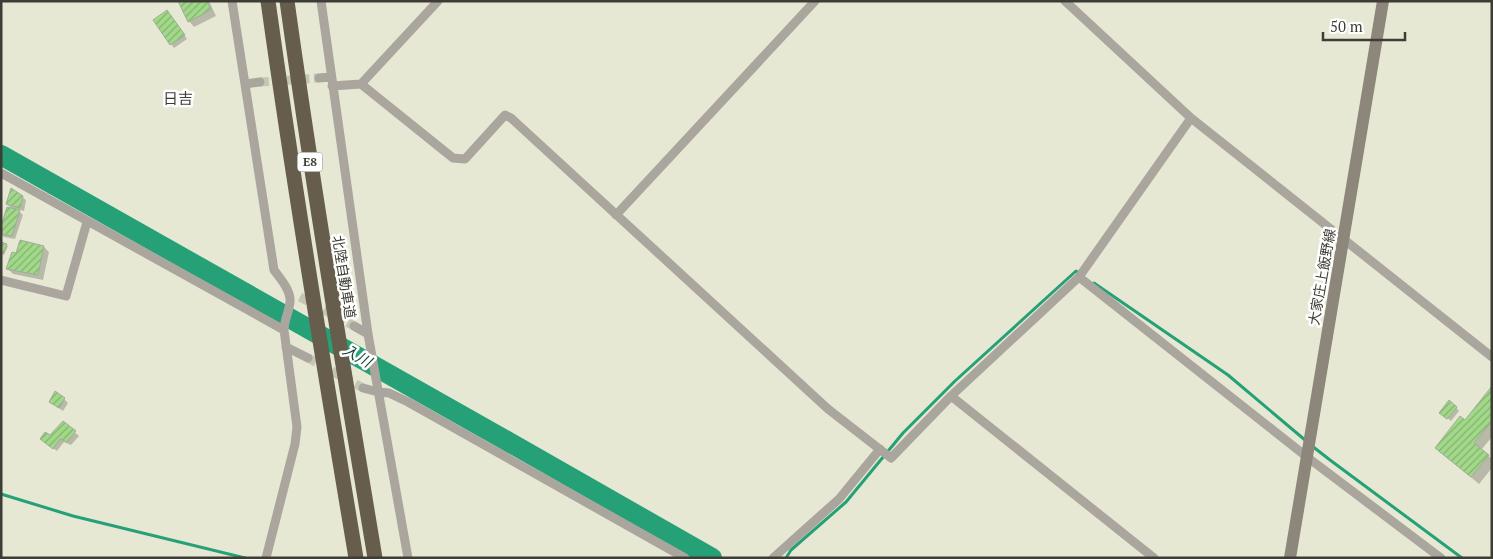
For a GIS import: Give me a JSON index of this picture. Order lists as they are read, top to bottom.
{
  "streets": {
    "highway": ["E8", "北陸自動車道"],
    "main road": ["大家庄上飯野線"]
  },
  "districts": ["日吉"],
  "water": ["入川"],
  "scale_bar": "50 m"
}
